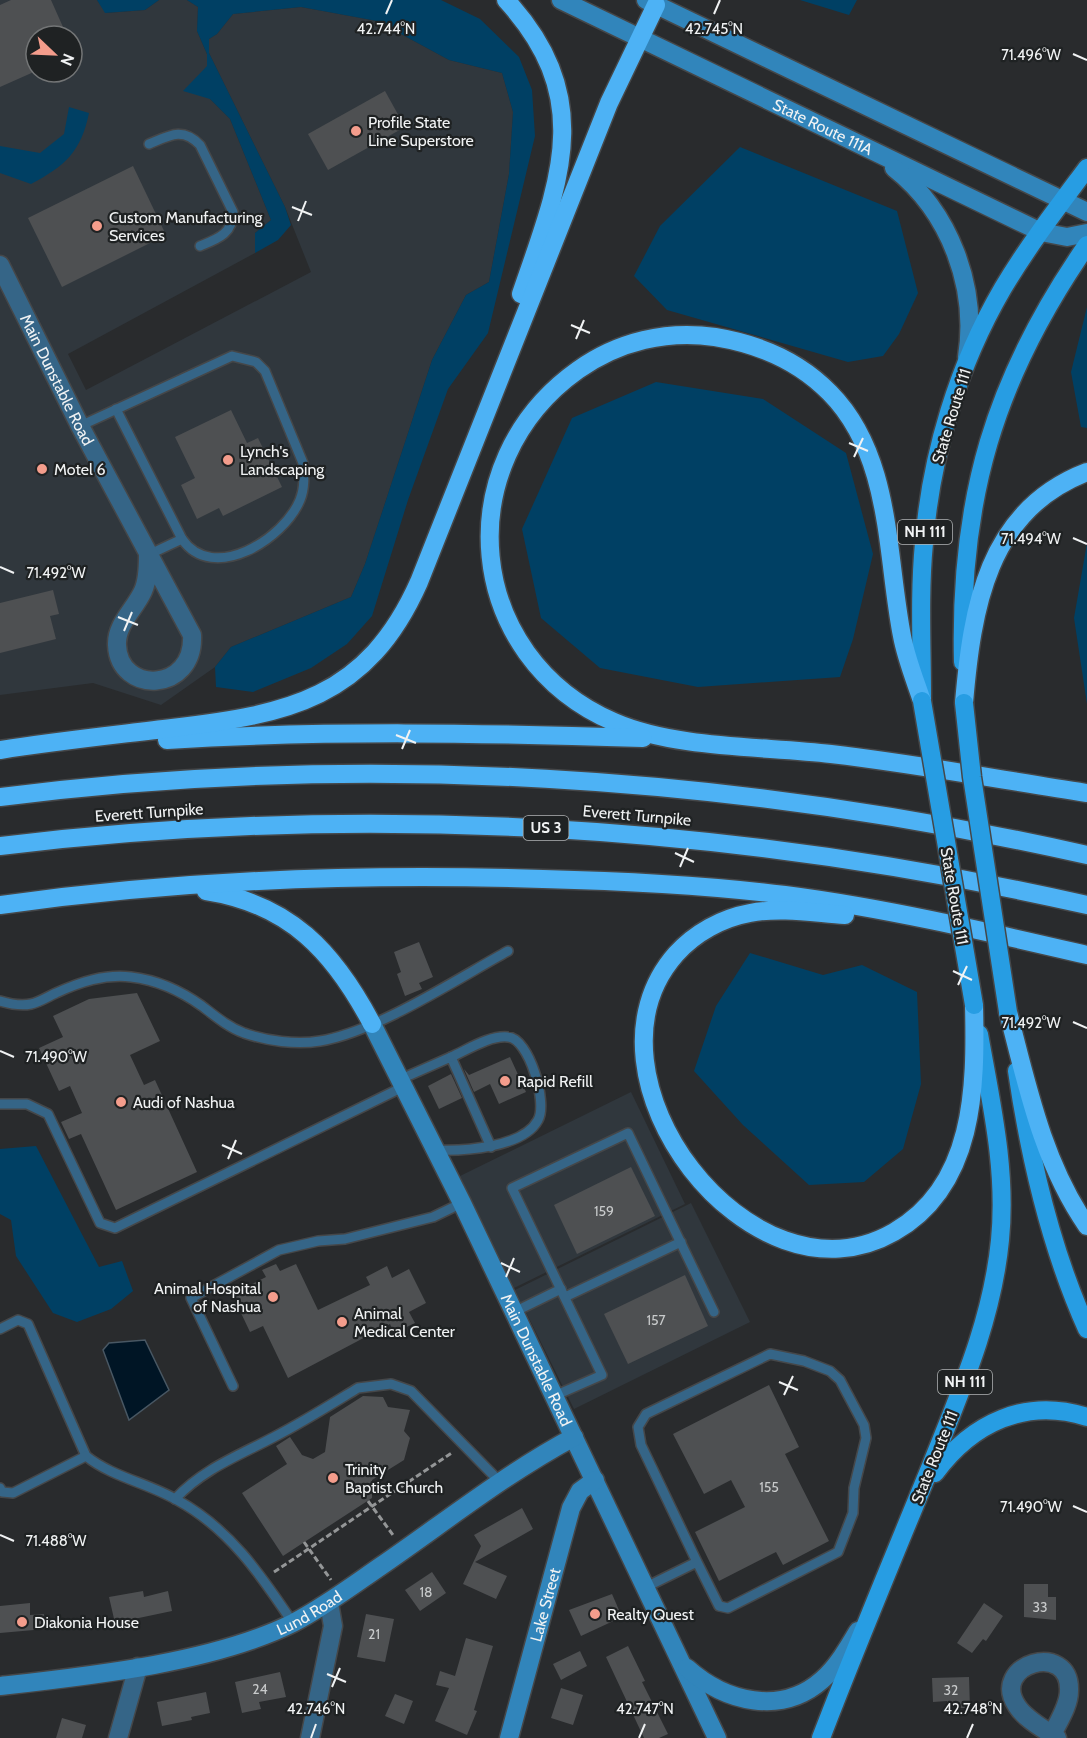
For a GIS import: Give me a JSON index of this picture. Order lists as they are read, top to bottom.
{
  "streets": {
    "highway": ["Everett Turnpike", "US 3"],
    "main road": ["State Route 111", "NH 111"],
    "street": [
      "State Route 111A",
      "Main Dunstable Road",
      "Lake Street",
      "Lund Road"
    ]
  },
  "crossings": [
    ["State Route 111A", "State Route 111"],
    ["Main Dunstable Road", "State Route 111"],
    ["Main Dunstable Road", "Lake Street"],
    ["Main Dunstable Road", "Lund Road"]
  ],
  "places": [
    "Profile State Line Superstore",
    "Custom Manufacturing Services",
    "Lynch's Landscaping",
    "Motel 6",
    "Rapid Refill",
    "Audi of Nashua",
    "Animal Hospital of Nashua",
    "Animal Medical Center",
    "Trinity Baptist Church",
    "Realty Quest",
    "Diakonia House"
  ],
  "house_numbers": [
    "159",
    "157",
    "155",
    "18",
    "33",
    "21",
    "24",
    "32"
  ],
  "north": "bottom right",
  "coordinates": [
    "42.744°N",
    "42.745°N",
    "71.496°W",
    "71.494°W",
    "71.492°W",
    "71.490°W",
    "71.488°W",
    "42.746°N",
    "42.747°N",
    "42.748°N"
  ]
}
